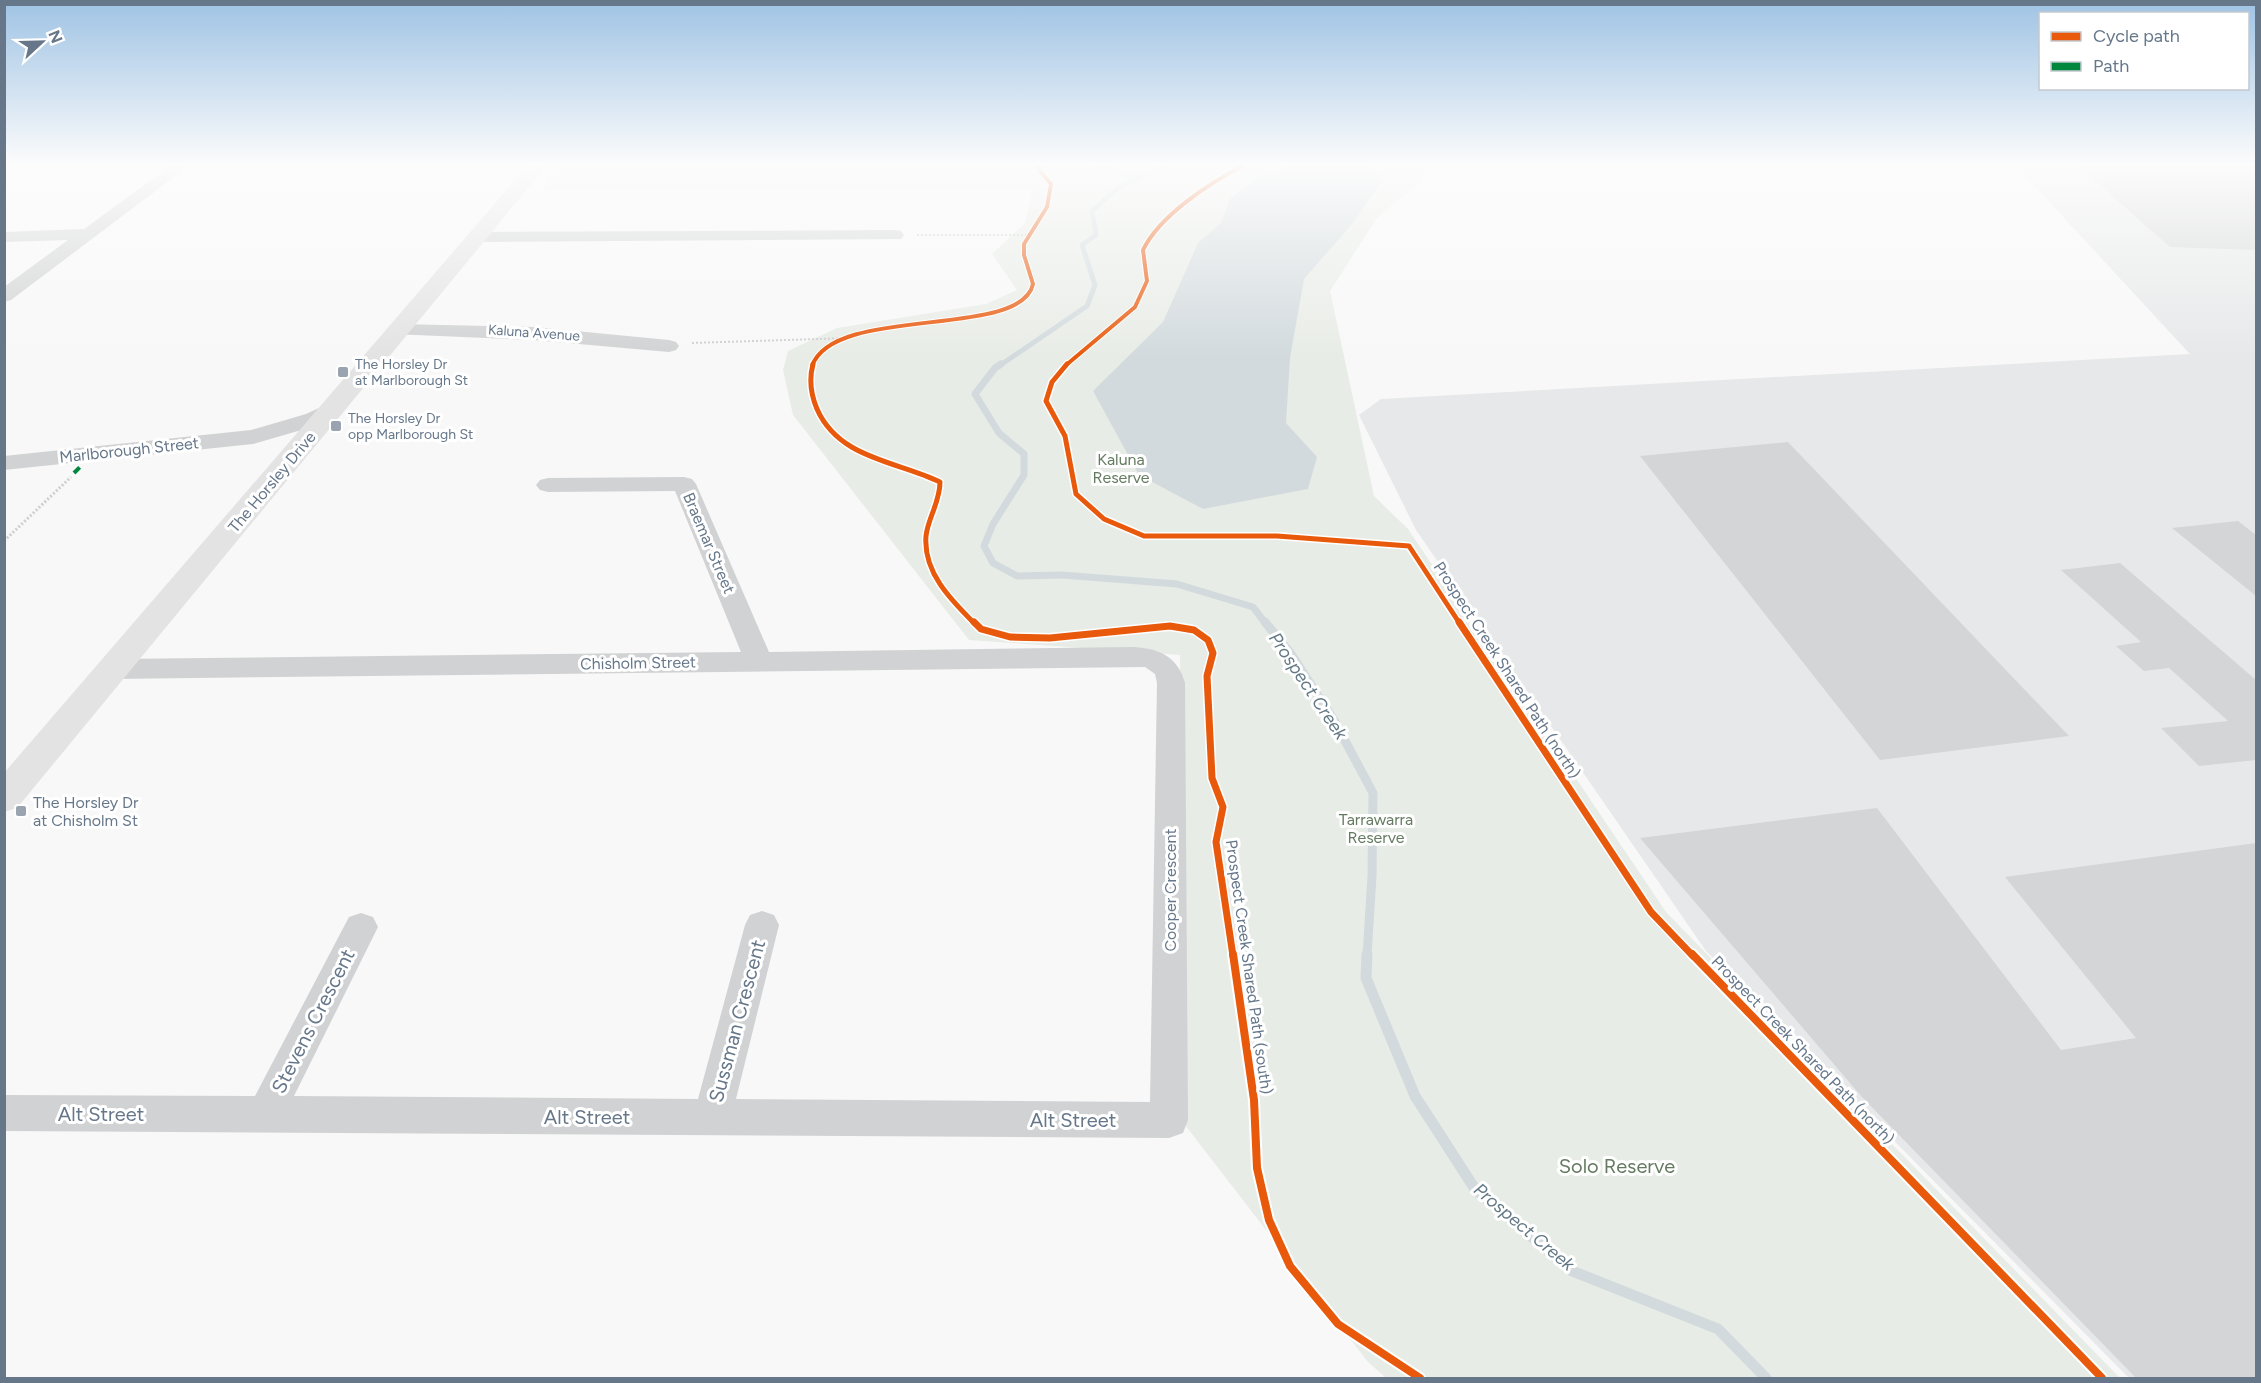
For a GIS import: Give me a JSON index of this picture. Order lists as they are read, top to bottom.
{
  "streets": {
    "main road": ["The Horsley Drive"],
    "street": [
      "Kaluna Avenue",
      "Marlborough Street",
      "Braemar Street",
      "Chisholm Street",
      "Cooper Crescent",
      "Stevens Crescent",
      "Sussman Crescent",
      "Alt Street"
    ],
    "cycle path": ["Prospect Creek Shared Path (north)", "Prospect Creek Shared Path (south)"]
  },
  "crossings": [
    ["Kaluna Avenue", "The Horsley Drive"],
    ["Marlborough Street", "The Horsley Drive"],
    ["The Horsley Drive", "Chisholm Street"],
    ["Braemar Street", "Chisholm Street"],
    ["Chisholm Street", "Cooper Crescent"],
    ["Cooper Crescent", "Alt Street"],
    ["Stevens Crescent", "Alt Street"],
    ["Sussman Crescent", "Alt Street"]
  ],
  "water": ["Prospect Creek"],
  "parks": ["Kaluna Reserve", "Tarrawarra Reserve", "Solo Reserve"],
  "places": {
    "transit": ["The Horsley Dr at Marlborough St", "The Horsley Dr opp Marlborough St", "The Horsley Dr at Chisholm St"]
  },
  "legend": ["Cycle path", "Path"],
  "north": "right"
}
